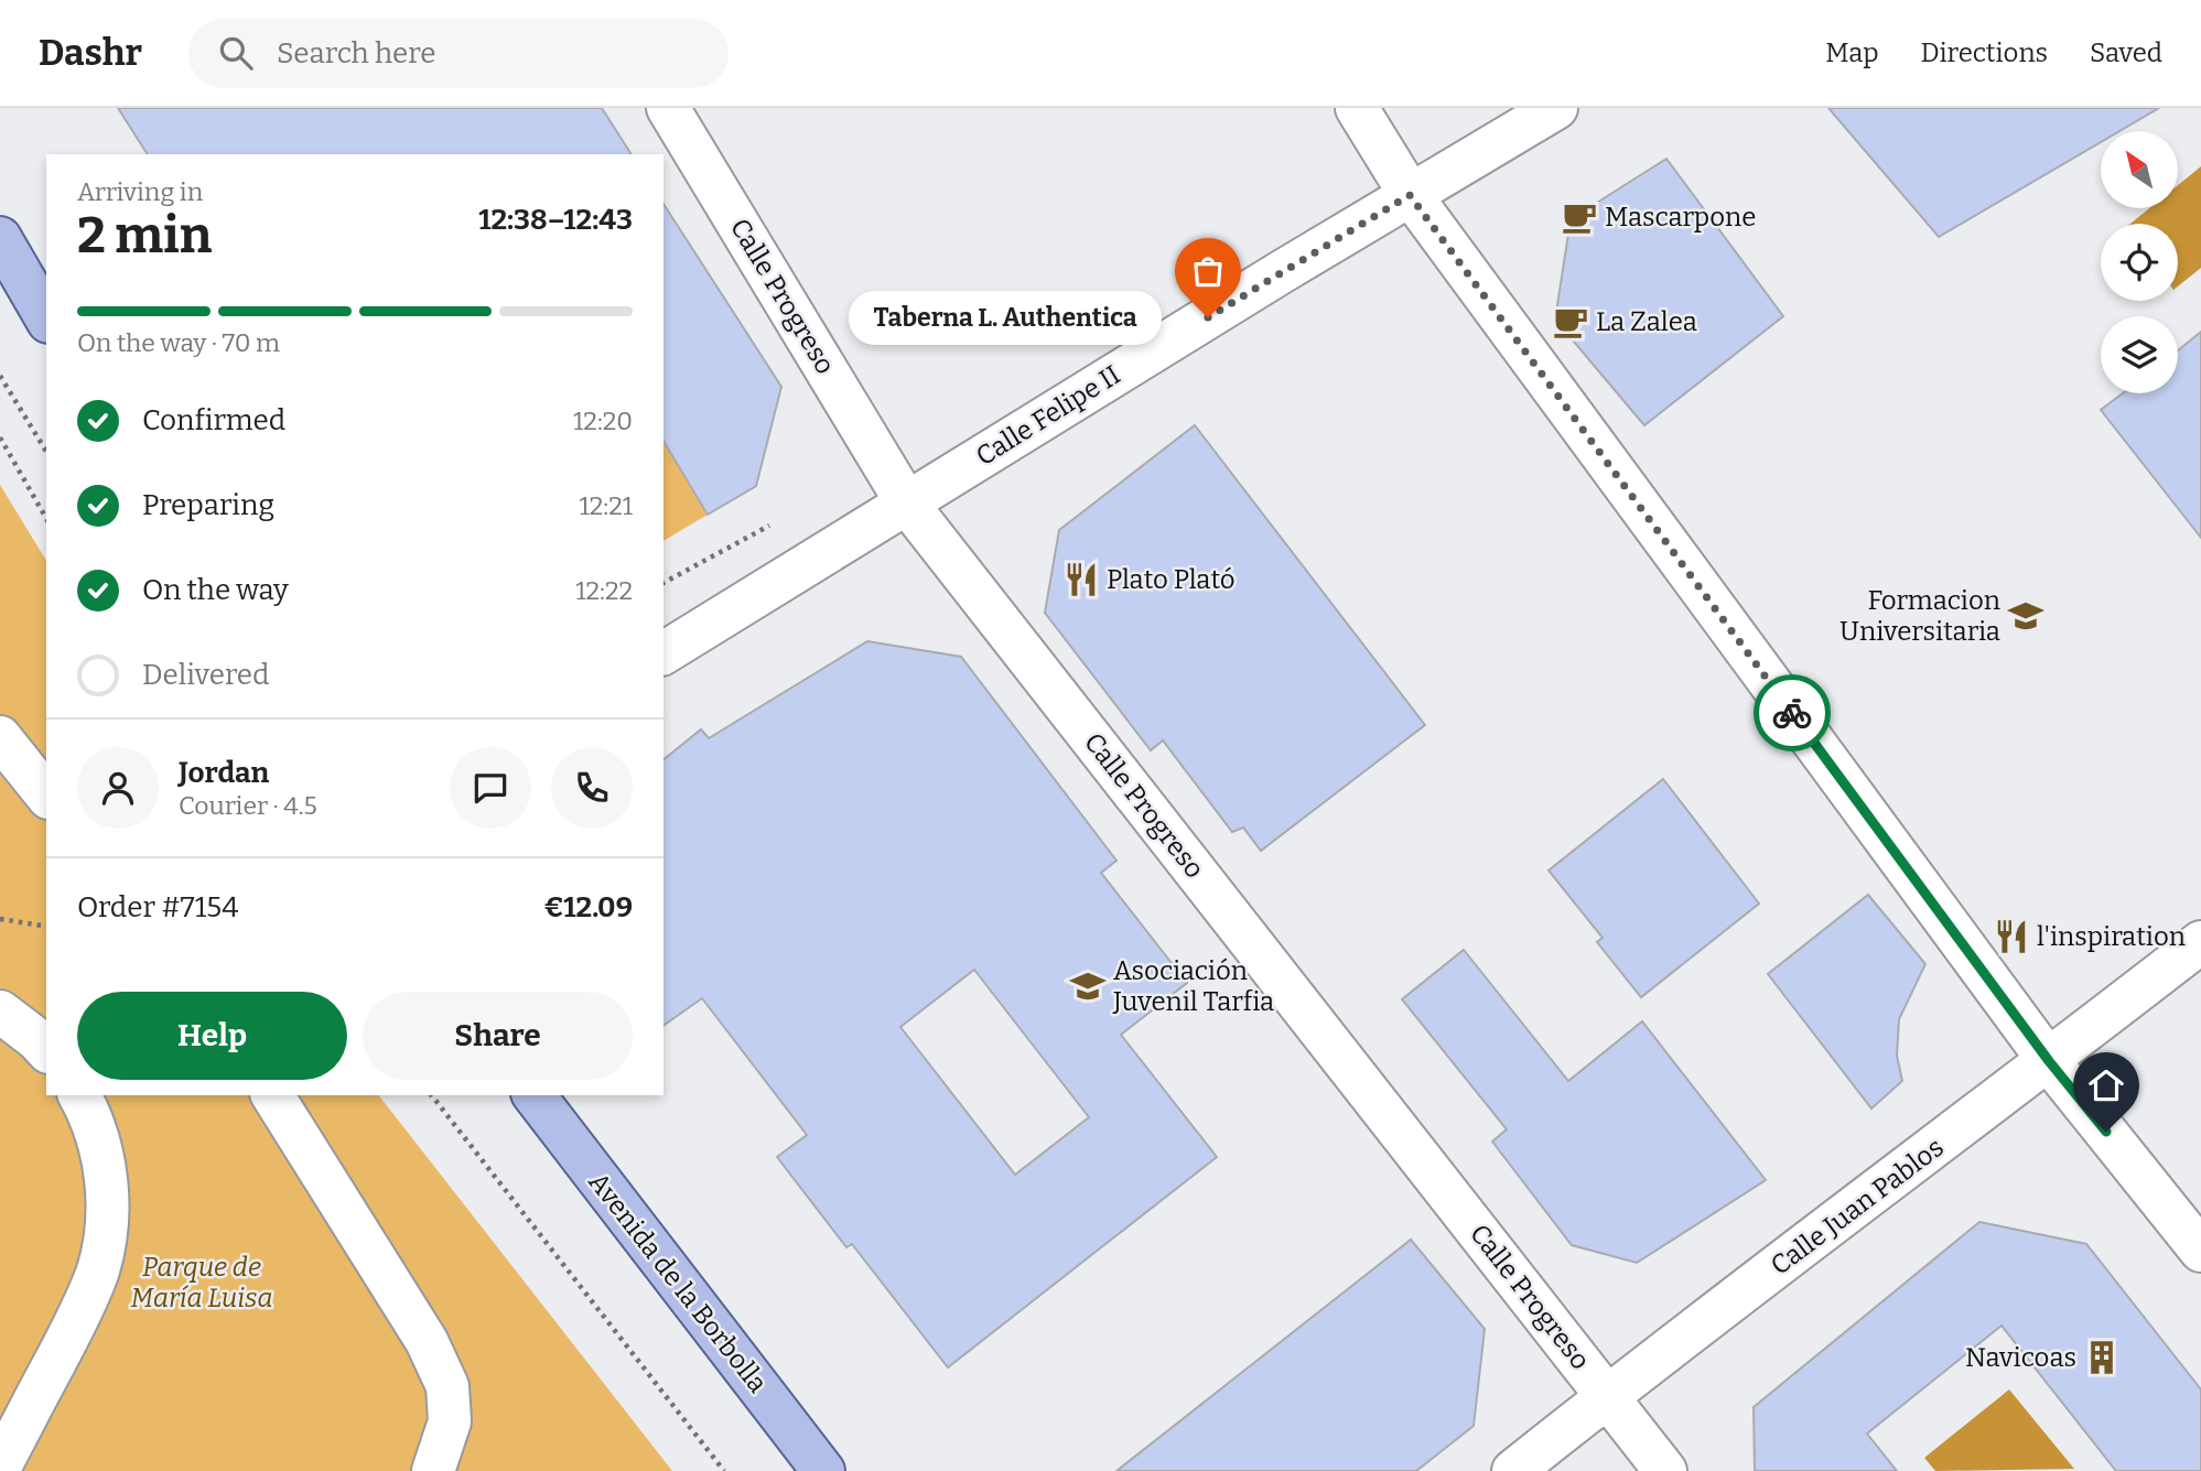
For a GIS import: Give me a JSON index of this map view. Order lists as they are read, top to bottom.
{
  "streets": {
    "main road": ["Avenida de la Borbolla"],
    "street": ["Calle Progreso", "Calle Felipe II", "Calle Juan Pablos"]
  },
  "crossings": [
    ["Calle Progreso", "Calle Felipe II"],
    ["Calle Progreso", "Calle Juan Pablos"]
  ],
  "parks": ["Parque de María Luisa"],
  "places": {
    "cafe": ["Mascarpone", "La Zalea"],
    "other": ["Taberna L. Authentica"],
    "restaurant": ["Plato Plató", "l'inspiration"],
    "school or university": ["Formacion Universitaria", "Asociación Juvenil Tarfia"],
    "building": ["Navicoas"]
  },
  "north": "top left",
  "page": {
    "header": "Dashr",
    "search": "Search here",
    "nav": ["Map", "Directions", "Saved"],
    "heading": ["2 min", "Arriving in", "12:38–12:43"],
    "panel": [
      "Jordan",
      "Courier · 4.5",
      "Order #7154",
      "€12.09"
    ],
    "bar": "On the way · 70 m",
    "bubble": "Taberna L. Authentica",
    "list": [
      ["Confirmed", "12:20"],
      ["Preparing", "12:21"],
      ["On the way", "12:22"],
      "Delivered"
    ],
    "buttons": ["Help", "Share"]
  }
}
